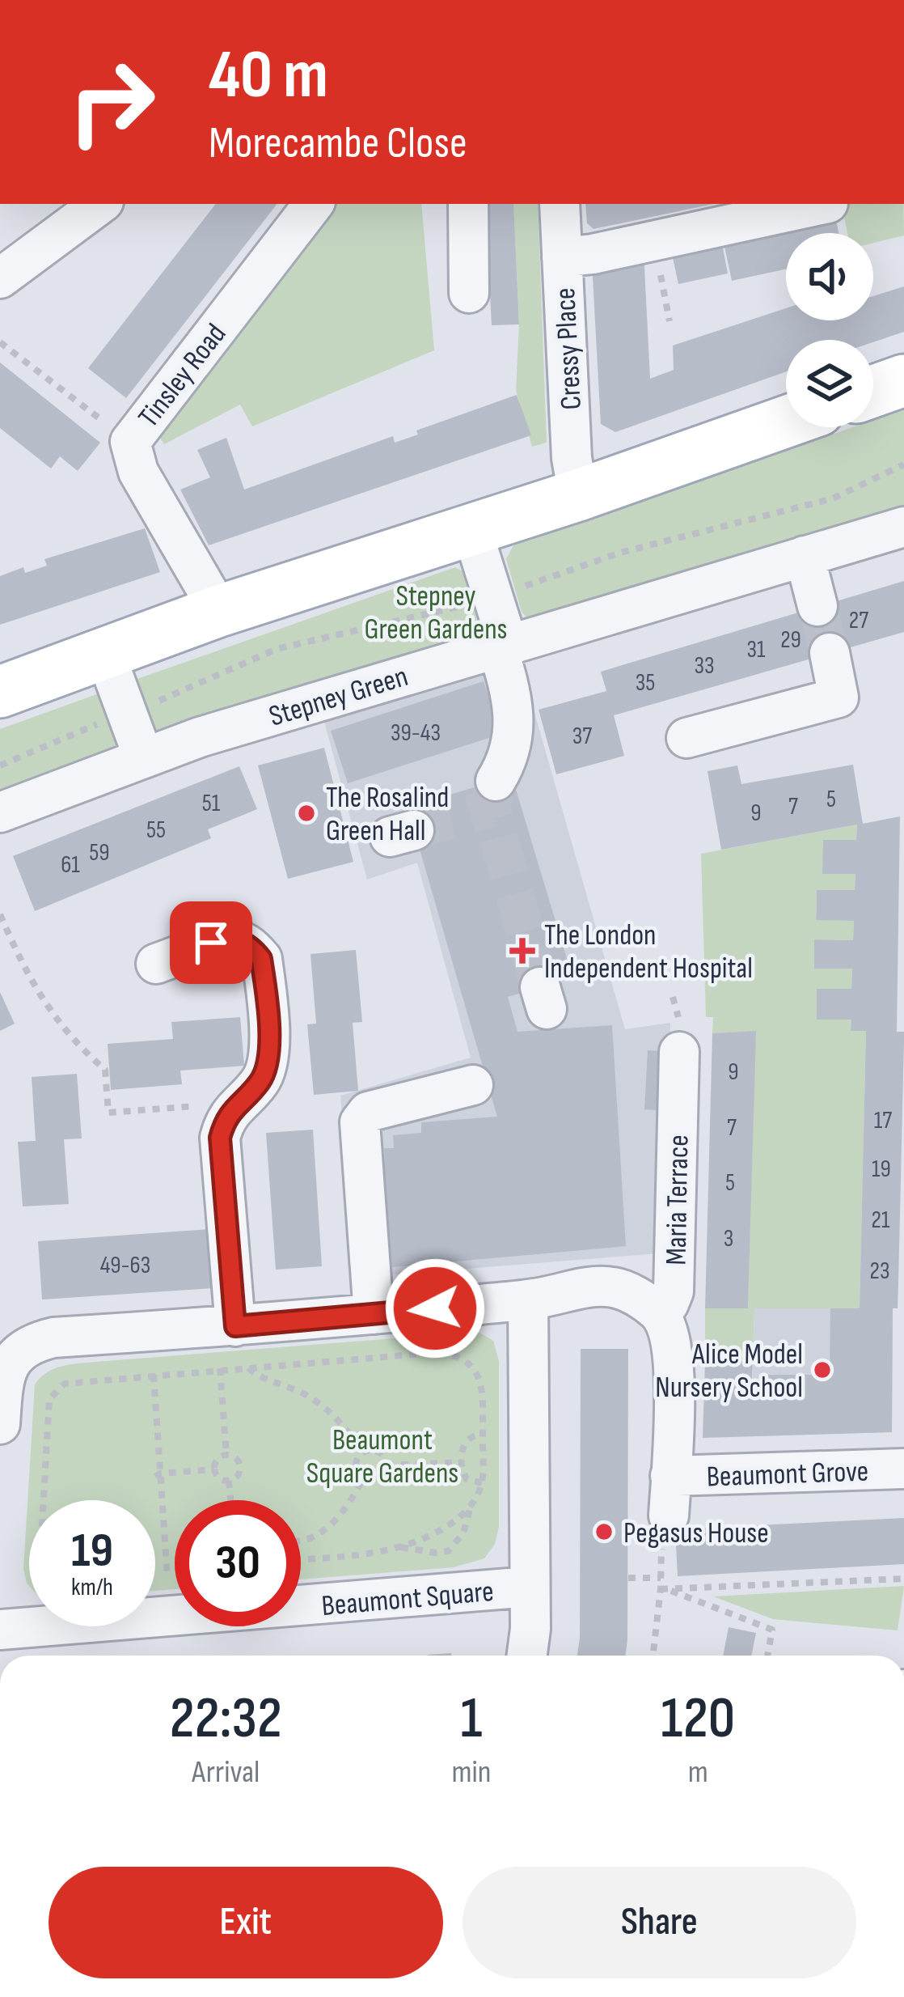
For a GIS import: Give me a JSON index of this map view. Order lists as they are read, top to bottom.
{
  "streets": {
    "street": [
      "Cressy Place",
      "Tinsley Road",
      "Stepney Green",
      "Maria Terrace",
      "Beaumont Grove",
      "Beaumont Square"
    ]
  },
  "parks": ["Stepney Green Gardens", "Beaumont Square Gardens"],
  "places": {
    "other": ["The Rosalind Green Hall", "Alice Model Nursery School", "Pegasus House"],
    "health": ["The London Independent Hospital"]
  },
  "house_numbers": [
    "27",
    "29",
    "31",
    "33",
    "35",
    "39-43",
    "37",
    "5",
    "51",
    "7",
    "9",
    "55",
    "59",
    "61",
    "9",
    "17",
    "7",
    "19",
    "5",
    "21",
    "3",
    "49-63",
    "23"
  ],
  "page": {
    "turn": ["40 m", "Morecambe Close"],
    "speed": "19 km/h",
    "limit": "30",
    "eta": [
      "22:32",
      "Arrival",
      "1",
      "min",
      "120",
      "m"
    ],
    "buttons": ["Exit", "Share"]
  }
}
